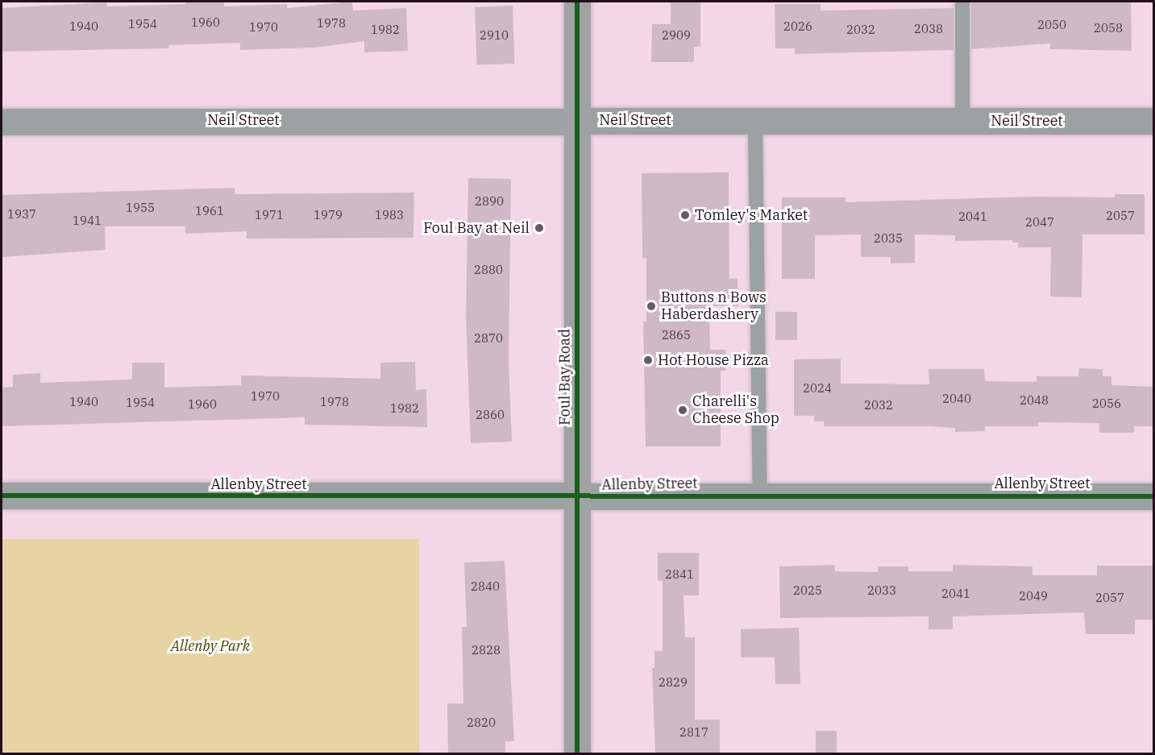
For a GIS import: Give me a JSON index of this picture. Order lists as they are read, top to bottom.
{
  "streets": {
    "main road": ["Foul Bay Road"],
    "street": ["Neil Street", "Allenby Street"]
  },
  "crossings": [
    ["Neil Street", "Foul Bay Road"],
    ["Foul Bay Road", "Allenby Street"]
  ],
  "parks": ["Allenby Park"],
  "places": [
    "Tomley's Market",
    "Foul Bay at Neil",
    "Buttons n Bows Haberdashery",
    "Hot House Pizza",
    "Charelli's Cheese Shop"
  ],
  "house_numbers": [
    "1960",
    "1978",
    "1954",
    "2050",
    "1940",
    "2026",
    "1970",
    "2058",
    "2038",
    "1982",
    "2032",
    "2910",
    "2909",
    "2890",
    "1955",
    "1961",
    "1937",
    "1971",
    "1979",
    "1983",
    "2057",
    "2041",
    "1941",
    "2047",
    "2035",
    "2880",
    "2865",
    "2870",
    "2024",
    "1970",
    "2040",
    "2048",
    "1940",
    "1978",
    "1954",
    "2056",
    "1960",
    "2032",
    "1982",
    "2860",
    "2841",
    "2840",
    "2025",
    "2033",
    "2041",
    "2049",
    "2057",
    "2828",
    "2829",
    "2820",
    "2817"
  ]
}
